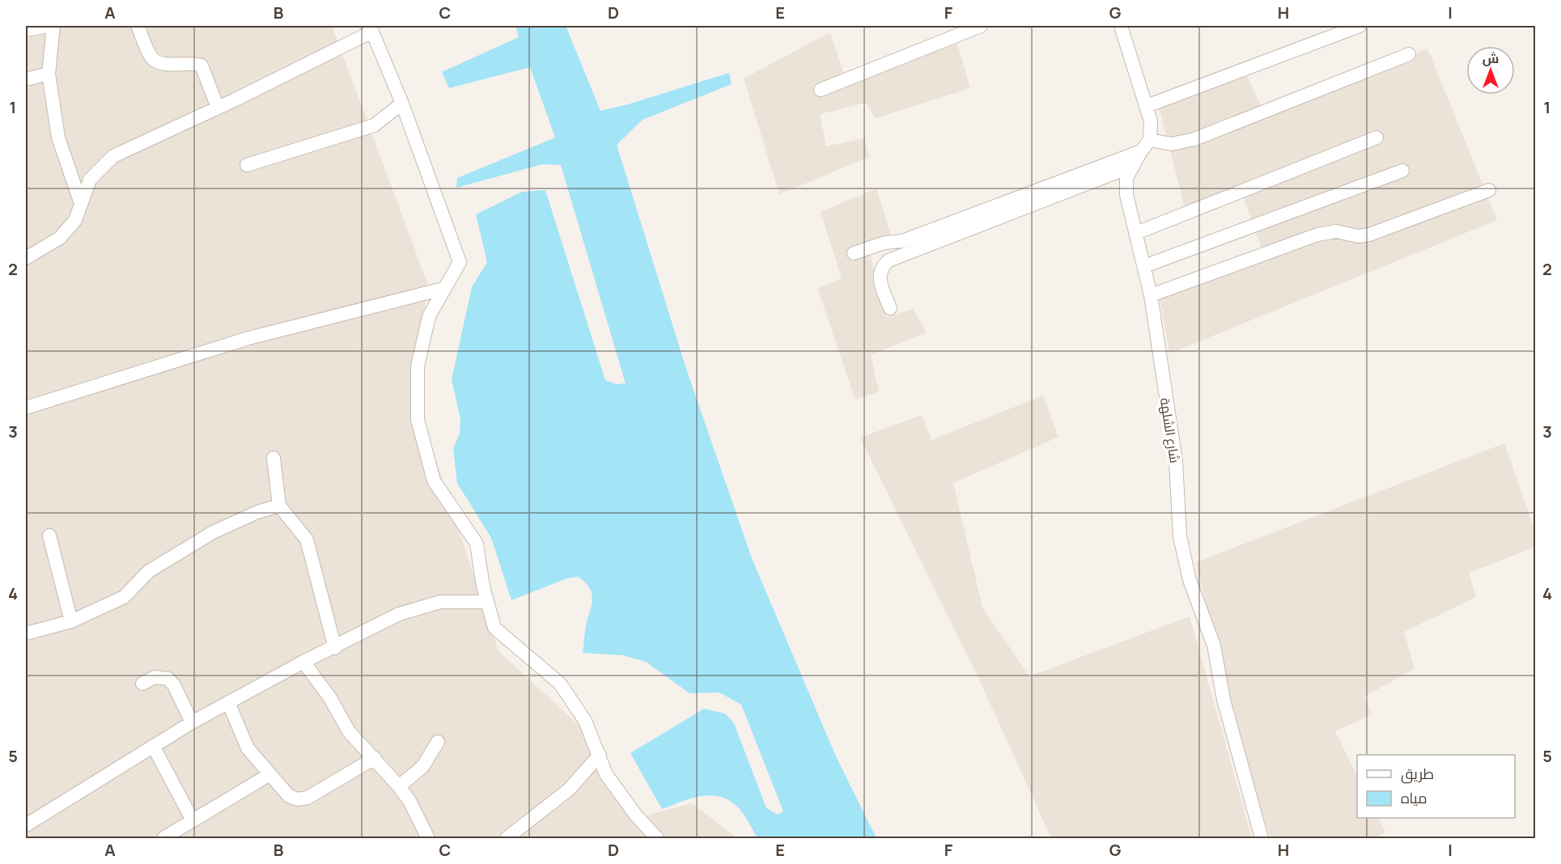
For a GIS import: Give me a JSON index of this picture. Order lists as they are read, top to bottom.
{
  "streets": {
    "street": ["شارع الشلهة"]
  },
  "legend": ["طريق", "مياه"],
  "north": "top",
  "grid": {
    "columns": [
      "A",
      "B",
      "C",
      "D",
      "E",
      "F",
      "G",
      "H",
      "I"
    ],
    "rows": [
      "1",
      "2",
      "3",
      "4",
      "5"
    ]
  }
}
